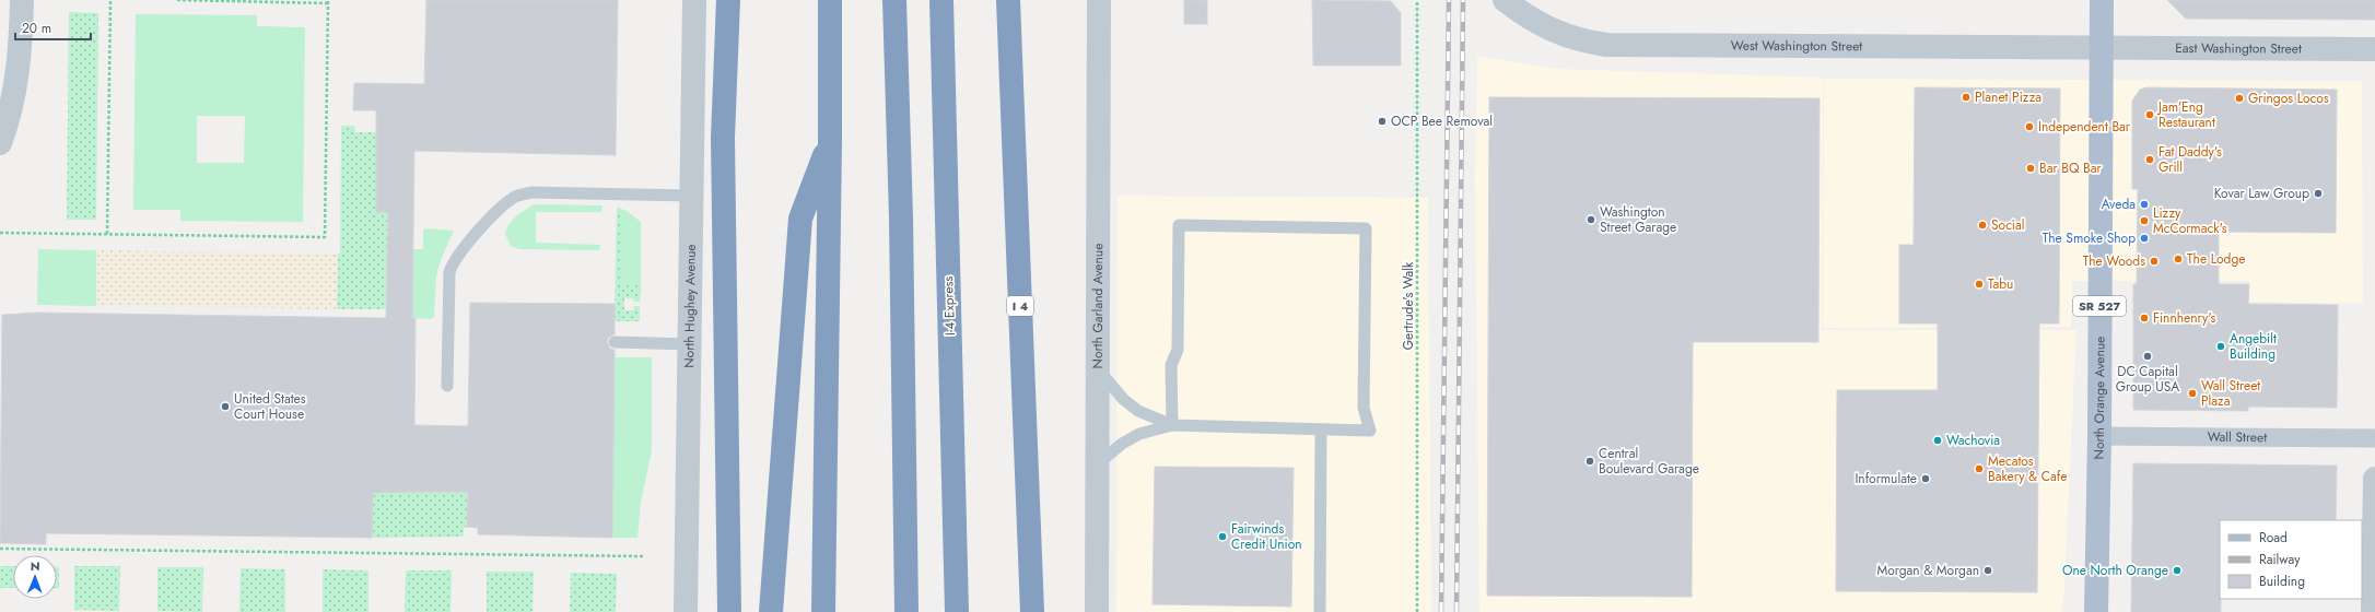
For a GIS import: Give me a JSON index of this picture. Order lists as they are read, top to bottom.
{
  "streets": {
    "highway": ["I-4 Express", "I 4"],
    "main road": ["SR 527", "North Orange Avenue"],
    "street": [
      "West Washington Street",
      "East Washington Street",
      "North Hughey Avenue",
      "North Garland Avenue",
      "Wall Street"
    ],
    "path": ["Gertrude's Walk"]
  },
  "crossings": [
    ["West Washington Street", "East Washington Street"],
    ["West Washington Street", "North Orange Avenue"],
    ["East Washington Street", "North Orange Avenue"],
    ["North Orange Avenue", "Wall Street"]
  ],
  "places": [
    "Planet Pizza",
    "Gringos Locos",
    "Jam'Eng Restaurant",
    "OCP Bee Removal",
    "Independent Bar",
    "Fat Daddy's Grill",
    "Bar BQ Bar",
    "Kovar Law Group",
    "Aveda",
    "Washington Street Garage",
    "Lizzy McCormack's",
    "Social",
    "The Smoke Shop",
    "The Lodge",
    "The Woods",
    "Tabu",
    "Finnhenry's",
    "Angebilt Building",
    "DC Capital Group USA",
    "Wall Street Plaza",
    "United States Court House",
    "Wachovia",
    "Central Boulevard Garage",
    "Mecatos Bakery & Cafe",
    "Informulate",
    "Fairwinds Credit Union",
    "Morgan & Morgan",
    "One North Orange"
  ],
  "legend": ["Road", "Railway", "Building"],
  "scale_bar": "20 m",
  "north": "top"
}
